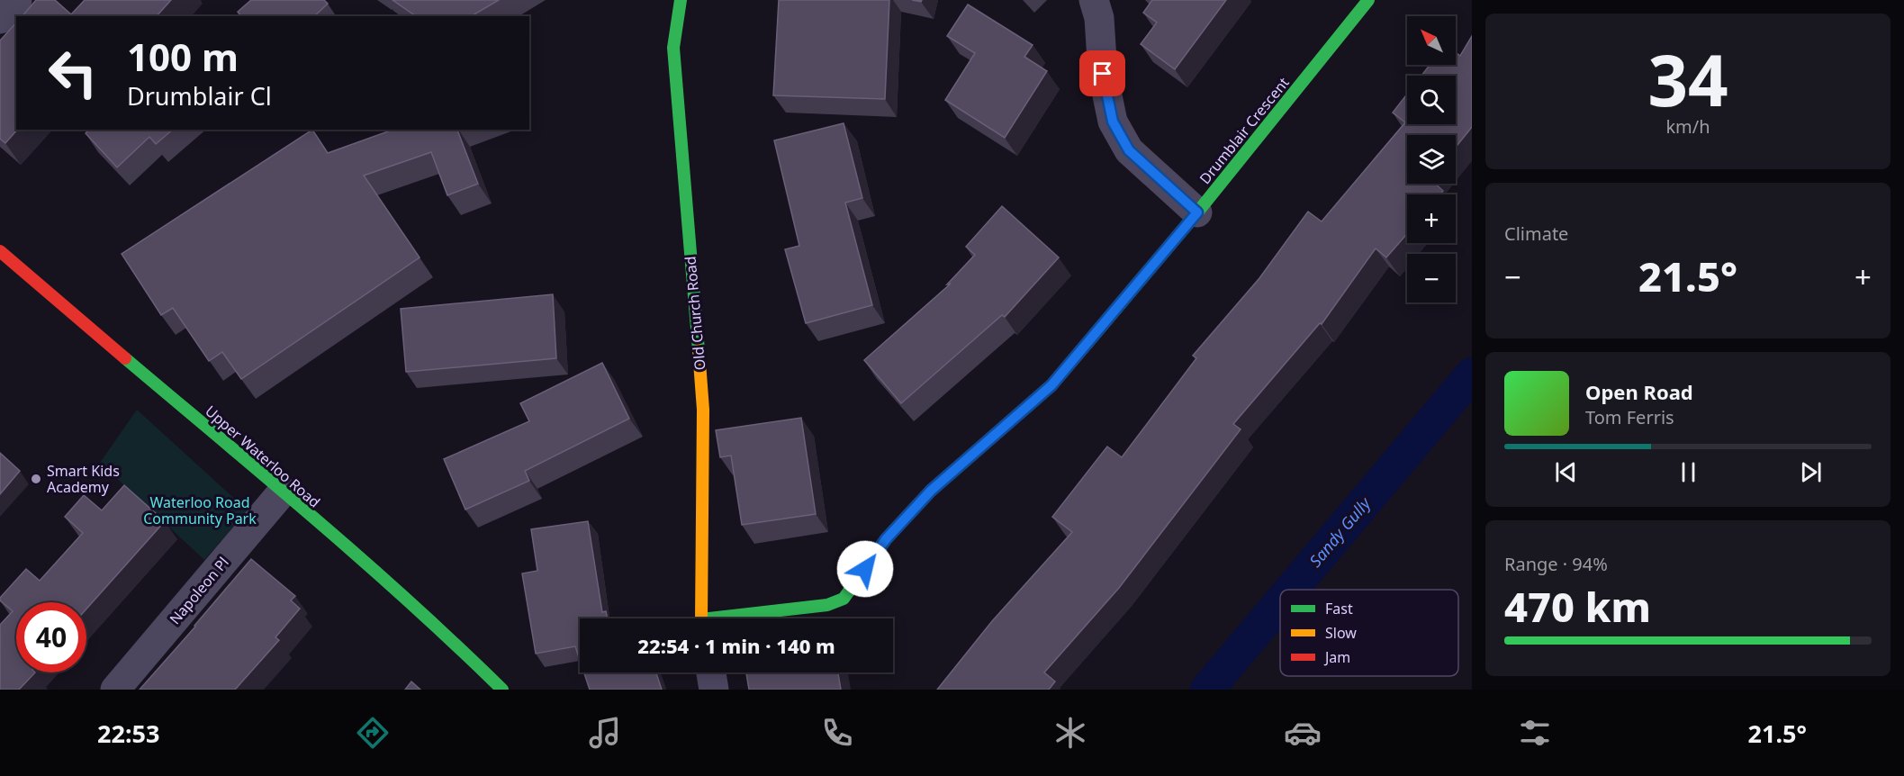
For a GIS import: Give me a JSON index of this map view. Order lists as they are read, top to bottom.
{
  "streets": {
    "street": [
      "Drumblair Crescent",
      "Old Church Road",
      "Upper Waterloo Road",
      "Napoleon Pl"
    ]
  },
  "crossings": [
    ["Upper Waterloo Road", "Napoleon Pl"]
  ],
  "water": ["Sandy Gully"],
  "parks": ["Waterloo Road Community Park"],
  "places": ["Smart Kids Academy"],
  "legend": ["Fast", "Slow", "Jam"],
  "north": "top left",
  "page": {
    "tile": [
      ["34", "km/h"],
      "Climate",
      ["Range · 94%", "470 km"]
    ],
    "map_buttons": ["+", "−"],
    "turn": ["100 m", "Drumblair Cl"],
    "heat": ["−", "21.5°", "+"],
    "song": ["Open Road", "Tom Ferris"],
    "limit": "40",
    "trip": "22:54 · 1 min · 140 m",
    "tabs": ["22:53", "21.5°"]
  }
}
